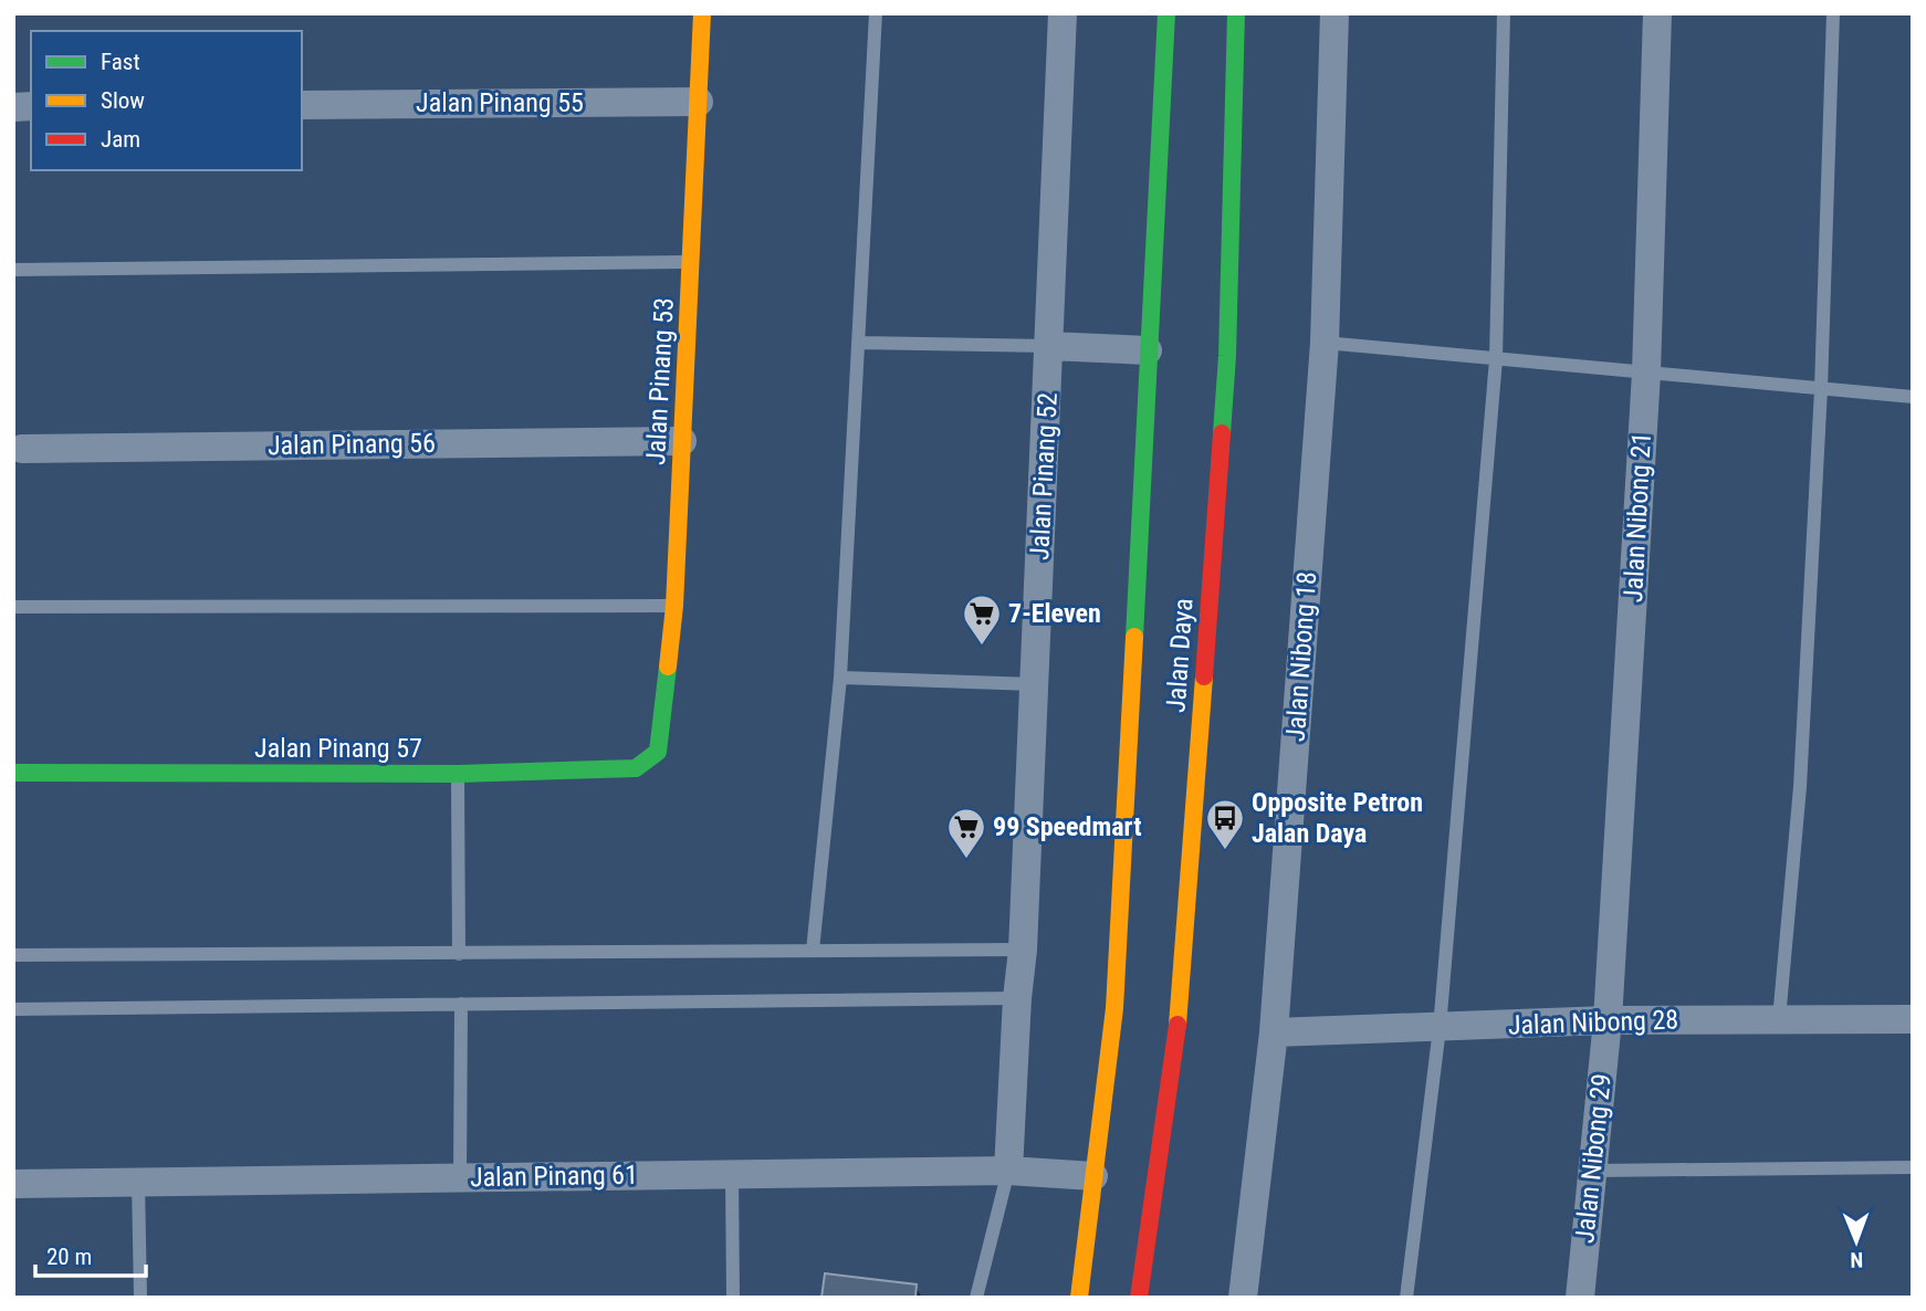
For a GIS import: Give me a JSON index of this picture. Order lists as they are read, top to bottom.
{
  "streets": {
    "main road": ["Jalan Pinang 53", "Jalan Daya", "Jalan Pinang 57"],
    "street": [
      "Jalan Pinang 55",
      "Jalan Pinang 56",
      "Jalan Pinang 52",
      "Jalan Nibong 21",
      "Jalan Nibong 18",
      "Jalan Nibong 28",
      "Jalan Nibong 29",
      "Jalan Pinang 61"
    ]
  },
  "crossings": [
    ["Jalan Pinang 55", "Jalan Pinang 53"],
    ["Jalan Pinang 53", "Jalan Pinang 56"],
    ["Jalan Pinang 53", "Jalan Pinang 57"],
    ["Jalan Pinang 52", "Jalan Pinang 61"],
    ["Jalan Nibong 21", "Jalan Nibong 28"],
    ["Jalan Nibong 21", "Jalan Nibong 29"],
    ["Jalan Daya", "Jalan Pinang 61"],
    ["Jalan Nibong 18", "Jalan Nibong 28"],
    ["Jalan Nibong 28", "Jalan Nibong 29"]
  ],
  "places": {
    "supermarket": ["7-Eleven", "99 Speedmart"],
    "bus stop": ["Opposite Petron Jalan Daya"]
  },
  "legend": ["Fast", "Slow", "Jam"],
  "scale_bar": "20 m",
  "north": "bottom"
}
